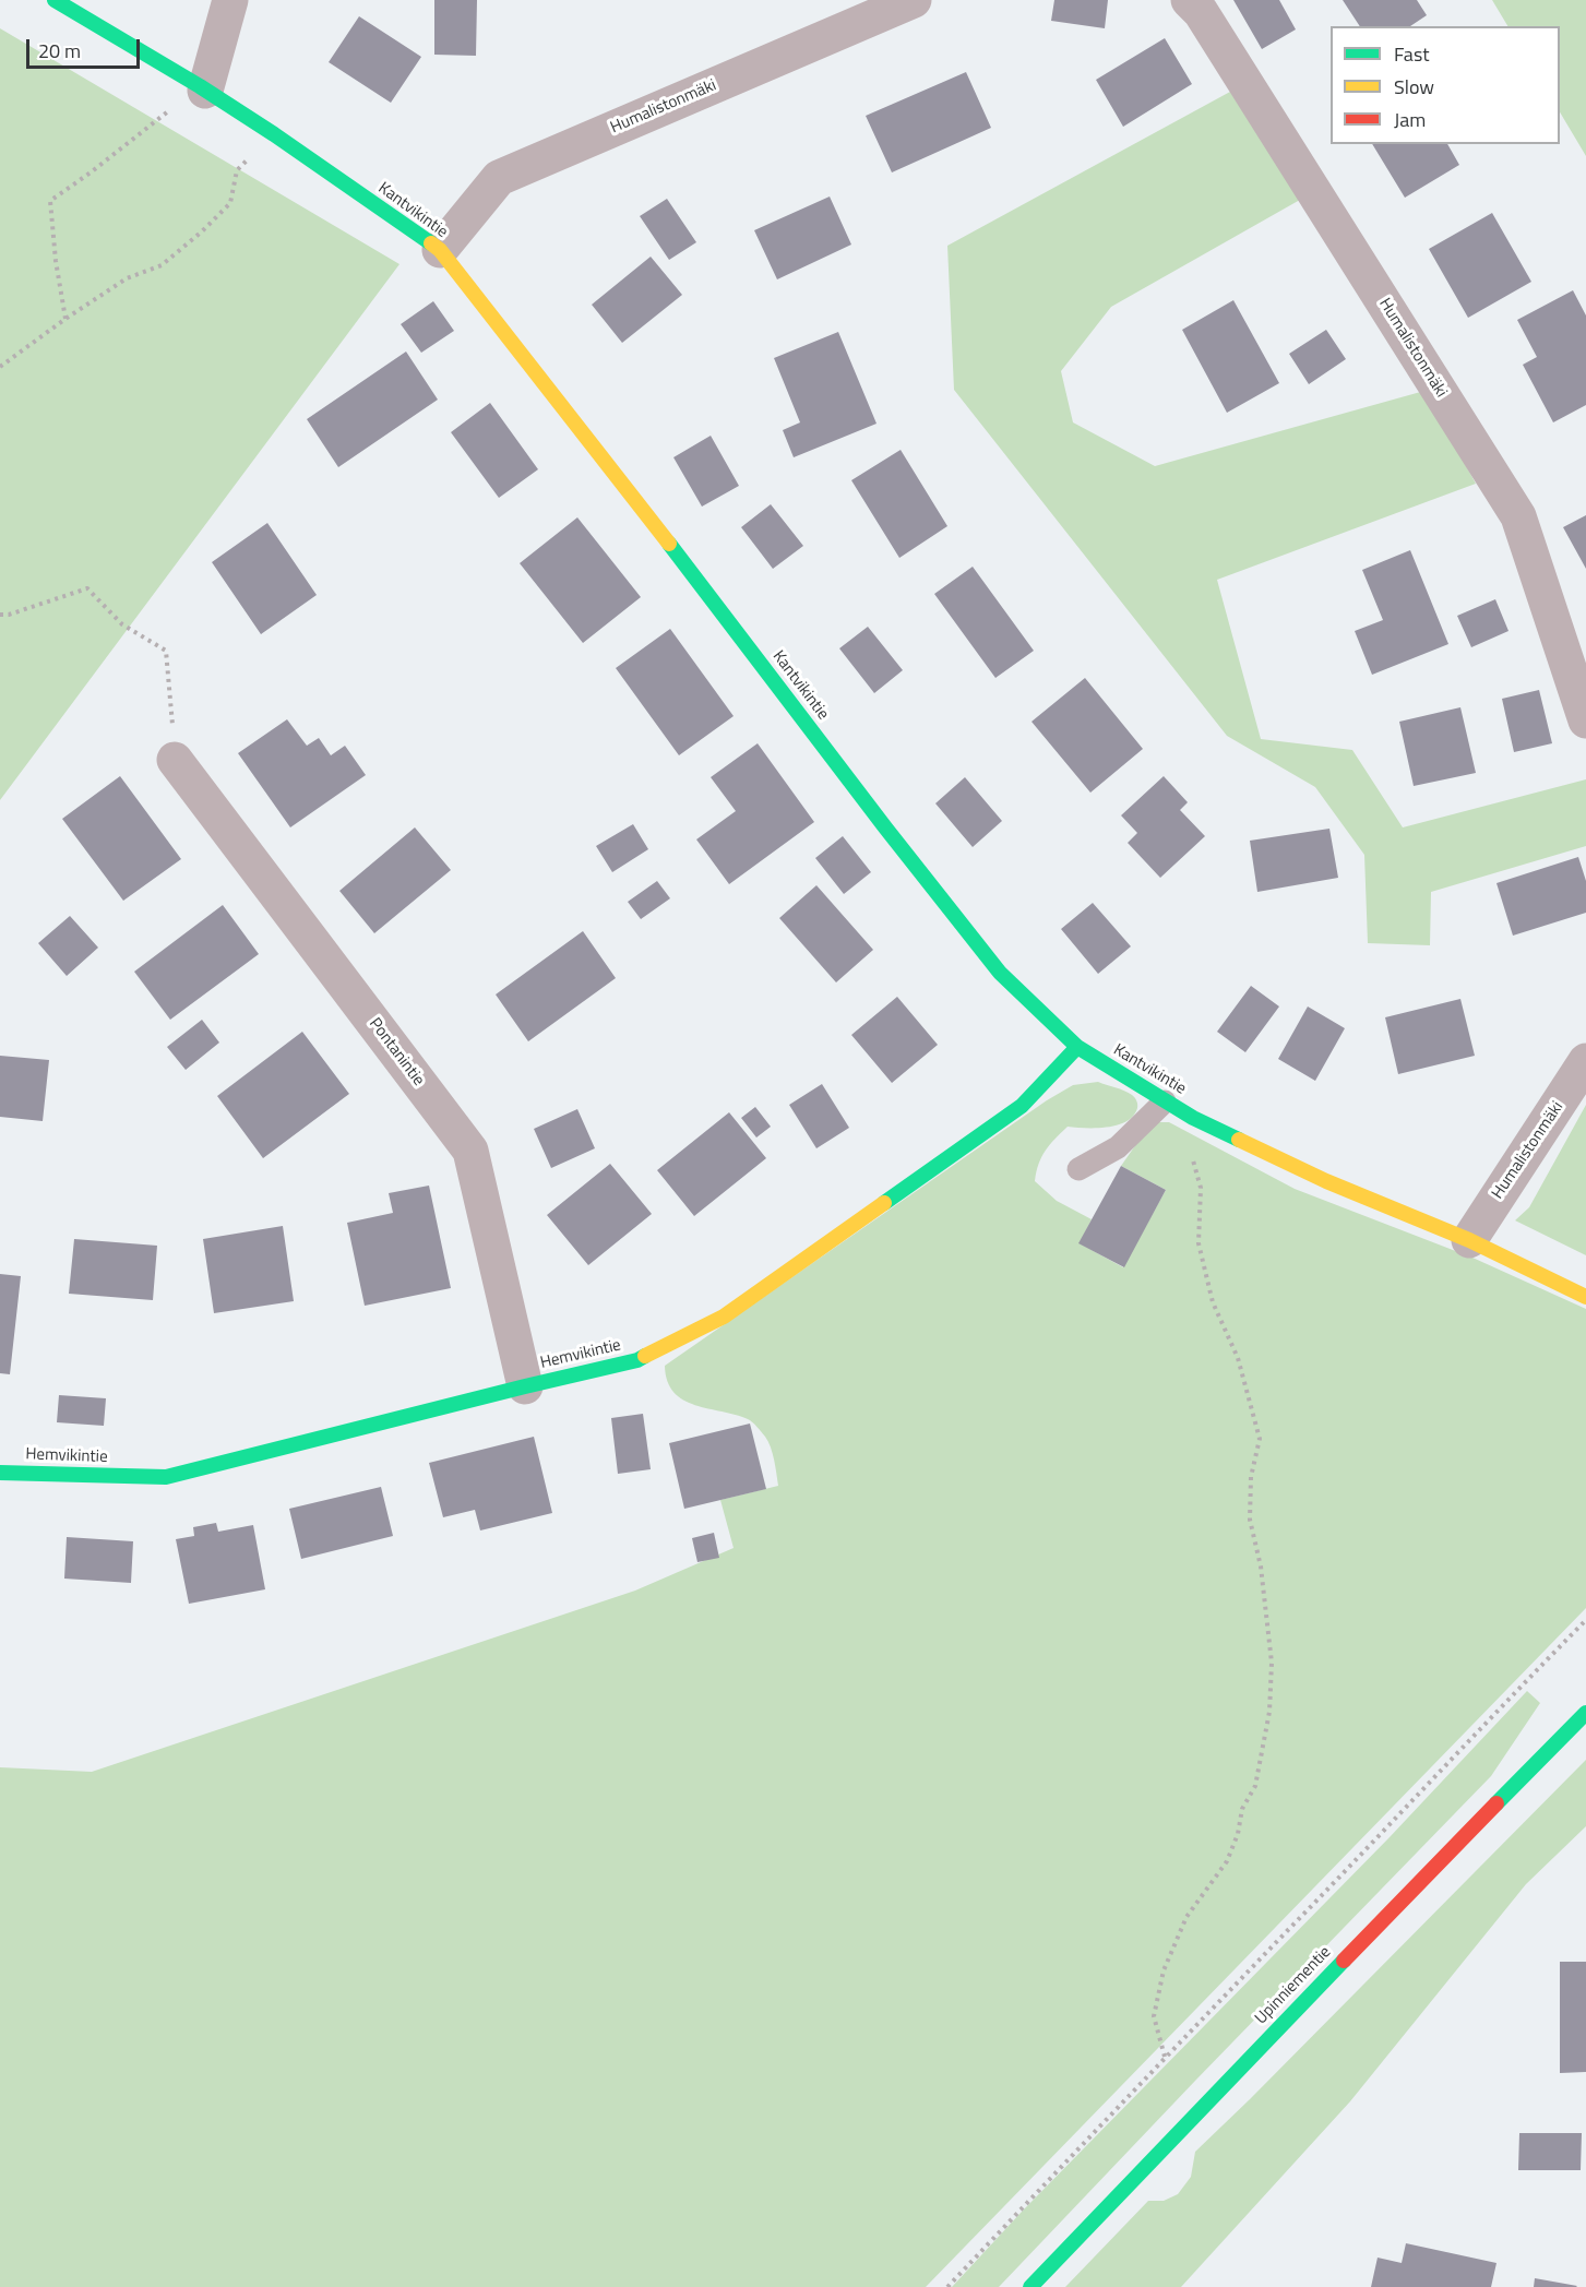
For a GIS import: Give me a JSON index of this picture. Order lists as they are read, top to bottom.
{
  "streets": {
    "street": [
      "Humalistonmäki",
      "Kantvikintie",
      "Pontanintie",
      "Hemvikintie",
      "Upinniementie"
    ]
  },
  "crossings": [
    ["Humalistonmäki", "Kantvikintie"],
    ["Kantvikintie", "Hemvikintie"],
    ["Pontanintie", "Hemvikintie"]
  ],
  "legend": ["Fast", "Slow", "Jam"],
  "scale_bar": "20 m"
}
